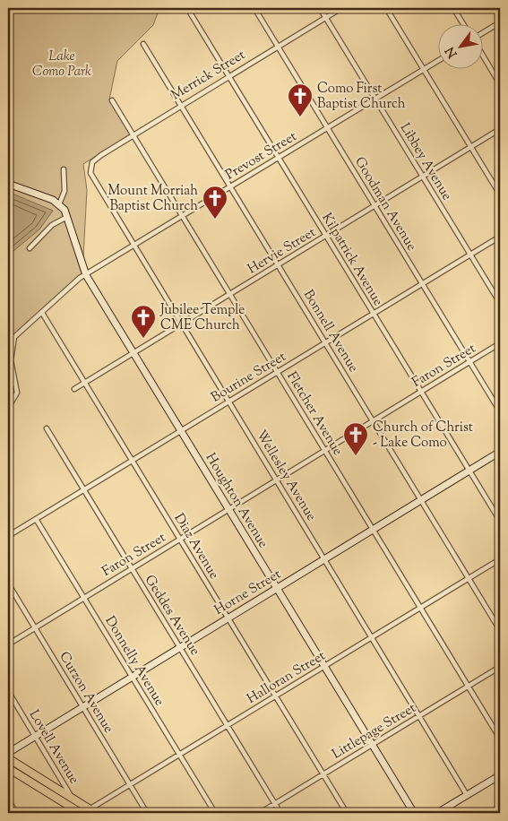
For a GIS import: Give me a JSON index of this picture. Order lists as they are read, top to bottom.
{
  "streets": {
    "street": [
      "Merrick Street",
      "Prevost Street",
      "Libbey Avenue",
      "Goodman Avenue",
      "Hervie Street",
      "Kilpatrick Avenue",
      "Bonnell Avenue",
      "Faron Street",
      "Bourine Street",
      "Fletcher Avenue",
      "Wellesley Avenue",
      "Houghton Avenue",
      "Diaz Avenue",
      "Horne Street",
      "Geddes Avenue",
      "Donnelly Avenue",
      "Halloran Street",
      "Curzon Avenue",
      "Littlepage Street",
      "Lovell Avenue"
    ]
  },
  "crossings": [
    ["Merrick Street", "Libbey Avenue"],
    ["Merrick Street", "Goodman Avenue"],
    ["Merrick Street", "Kilpatrick Avenue"],
    ["Merrick Street", "Bonnell Avenue"],
    ["Merrick Street", "Fletcher Avenue"],
    ["Merrick Street", "Wellesley Avenue"],
    ["Prevost Street", "Libbey Avenue"],
    ["Prevost Street", "Goodman Avenue"],
    ["Prevost Street", "Kilpatrick Avenue"],
    ["Prevost Street", "Bonnell Avenue"],
    ["Prevost Street", "Fletcher Avenue"],
    ["Prevost Street", "Wellesley Avenue"],
    ["Prevost Street", "Houghton Avenue"],
    ["Prevost Street", "Diaz Avenue"],
    ["Libbey Avenue", "Hervie Street"],
    ["Libbey Avenue", "Bourine Street"],
    ["Goodman Avenue", "Hervie Street"],
    ["Goodman Avenue", "Faron Street"],
    ["Goodman Avenue", "Bourine Street"],
    ["Hervie Street", "Kilpatrick Avenue"],
    ["Hervie Street", "Bonnell Avenue"],
    ["Hervie Street", "Fletcher Avenue"],
    ["Hervie Street", "Wellesley Avenue"],
    ["Hervie Street", "Houghton Avenue"],
    ["Hervie Street", "Diaz Avenue"],
    ["Kilpatrick Avenue", "Faron Street"],
    ["Kilpatrick Avenue", "Bourine Street"],
    ["Kilpatrick Avenue", "Horne Street"],
    ["Bonnell Avenue", "Faron Street"],
    ["Bonnell Avenue", "Bourine Street"],
    ["Bonnell Avenue", "Horne Street"],
    ["Bonnell Avenue", "Halloran Street"],
    ["Faron Street", "Fletcher Avenue"],
    ["Faron Street", "Wellesley Avenue"],
    ["Faron Street", "Houghton Avenue"],
    ["Faron Street", "Diaz Avenue"],
    ["Faron Street", "Geddes Avenue"],
    ["Faron Street", "Donnelly Avenue"],
    ["Faron Street", "Curzon Avenue"],
    ["Bourine Street", "Fletcher Avenue"],
    ["Bourine Street", "Wellesley Avenue"],
    ["Bourine Street", "Houghton Avenue"],
    ["Bourine Street", "Diaz Avenue"],
    ["Bourine Street", "Geddes Avenue"],
    ["Bourine Street", "Donnelly Avenue"],
    ["Fletcher Avenue", "Horne Street"],
    ["Fletcher Avenue", "Halloran Street"],
    ["Fletcher Avenue", "Littlepage Street"],
    ["Wellesley Avenue", "Horne Street"],
    ["Wellesley Avenue", "Halloran Street"],
    ["Wellesley Avenue", "Littlepage Street"],
    ["Houghton Avenue", "Horne Street"],
    ["Houghton Avenue", "Halloran Street"],
    ["Houghton Avenue", "Littlepage Street"],
    ["Diaz Avenue", "Horne Street"],
    ["Diaz Avenue", "Halloran Street"],
    ["Diaz Avenue", "Littlepage Street"],
    ["Horne Street", "Geddes Avenue"],
    ["Horne Street", "Donnelly Avenue"],
    ["Horne Street", "Curzon Avenue"],
    ["Horne Street", "Lovell Avenue"],
    ["Geddes Avenue", "Halloran Street"],
    ["Geddes Avenue", "Littlepage Street"],
    ["Donnelly Avenue", "Halloran Street"],
    ["Halloran Street", "Curzon Avenue"]
  ],
  "parks": ["Lake Como Park"],
  "places": {
    "church": [
      "Como First Baptist Church",
      "Mount Morriah Baptist Church",
      "Jubilee Temple CME Church",
      "Church of Christ - Lake Como"
    ]
  },
  "north": "bottom left"
}
